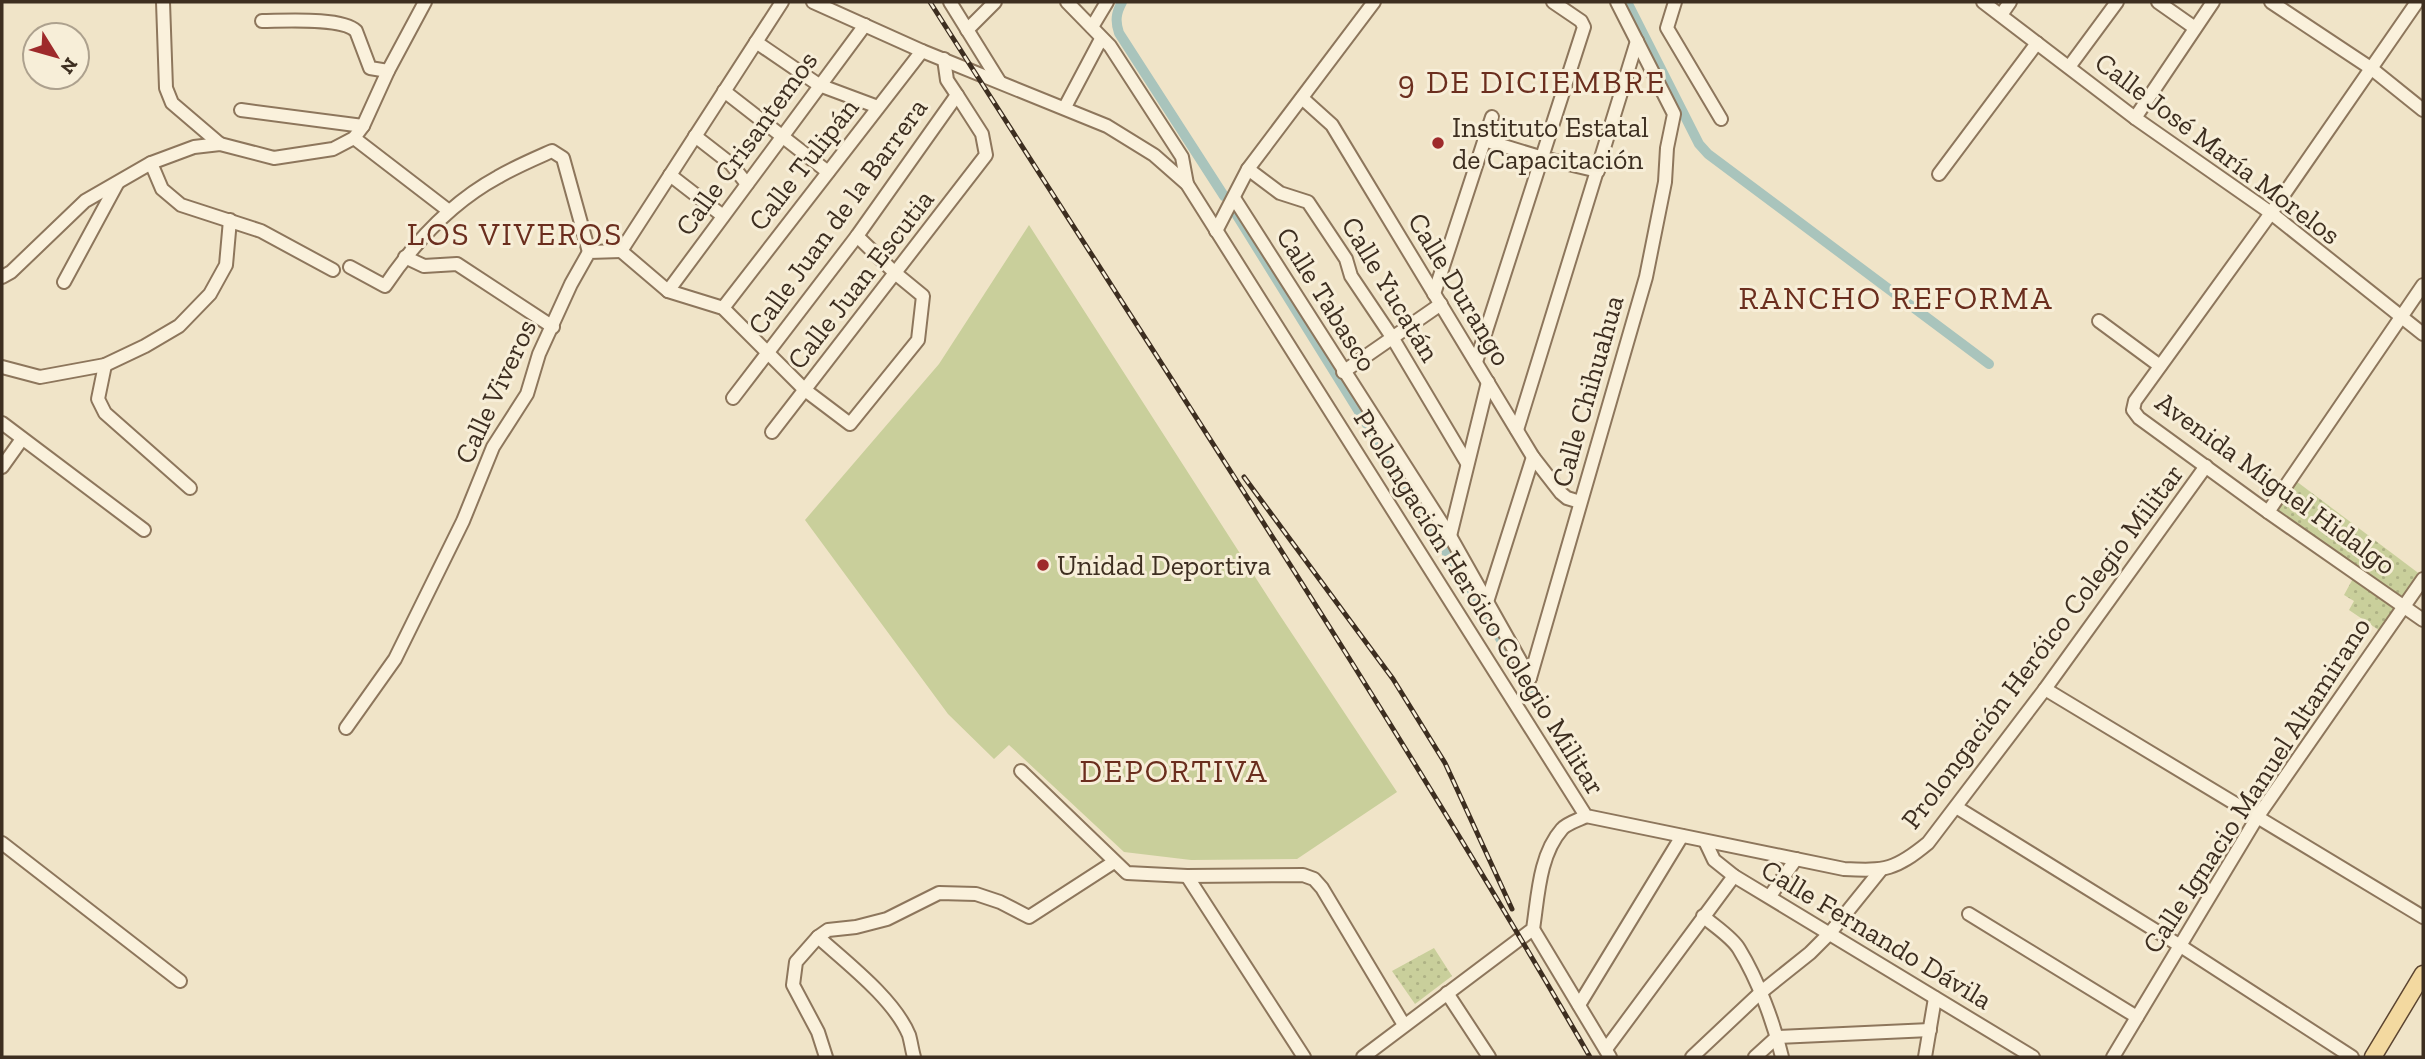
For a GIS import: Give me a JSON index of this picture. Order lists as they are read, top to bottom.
{
  "streets": {
    "street": [
      "Calle Crisantemos",
      "Calle José María Morelos",
      "Calle Tulipán",
      "Calle Juan de la Barrera",
      "Calle Juan Escutia",
      "Calle Yucatán",
      "Calle Durango",
      "Calle Tabasco",
      "Calle Viveros",
      "Calle Chihuahua",
      "Avenida Miguel Hidalgo",
      "Prolongación Heróico Colegio Militar",
      "Calle Ignacio Manuel Altamirano",
      "Calle Fernando Dávila"
    ]
  },
  "crossings": [
    ["Calle Crisantemos", "Prolongación Heróico Colegio Militar"],
    ["Calle Tulipán", "Prolongación Heróico Colegio Militar"],
    ["Calle Juan de la Barrera", "Calle Juan Escutia"],
    ["Calle Juan de la Barrera", "Prolongación Heróico Colegio Militar"],
    ["Calle Durango", "Calle Chihuahua"],
    ["Calle Tabasco", "Calle Chihuahua"],
    ["Avenida Miguel Hidalgo", "Prolongación Heróico Colegio Militar"],
    ["Avenida Miguel Hidalgo", "Calle Ignacio Manuel Altamirano"],
    ["Prolongación Heróico Colegio Militar", "Calle Fernando Dávila"]
  ],
  "districts": [
    "9 DE DICIEMBRE",
    "LOS VIVEROS",
    "RANCHO REFORMA",
    "DEPORTIVA"
  ],
  "places": ["Instituto Estatal de Capacitación", "Unidad Deportiva"],
  "north": "bottom right"
}
